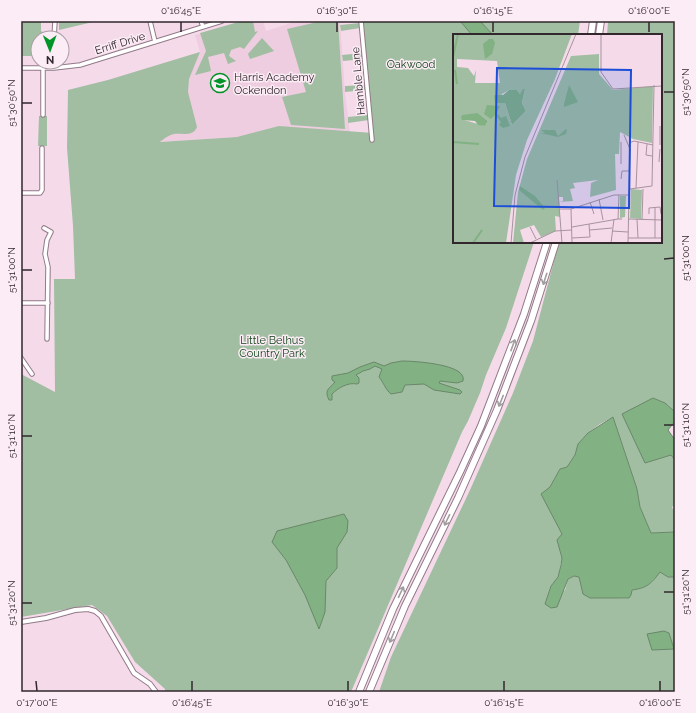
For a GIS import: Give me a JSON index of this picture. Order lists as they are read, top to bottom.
{
  "streets": {
    "street": ["Erriff Drive", "Hamble Lane"]
  },
  "parks": ["Oakwood", "Little Belhus Country Park"],
  "places": {
    "school or university": ["Harris Academy Ockendon"]
  },
  "north": "bottom",
  "coordinates": [
    "0°16'45\"E",
    "0°16'30\"E",
    "0°16'15\"E",
    "0°16'00\"E",
    "51°30'50\"N",
    "51°31'00\"N",
    "51°31'10\"N",
    "51°31'20\"N",
    "0°17'00\"E"
  ]
}
